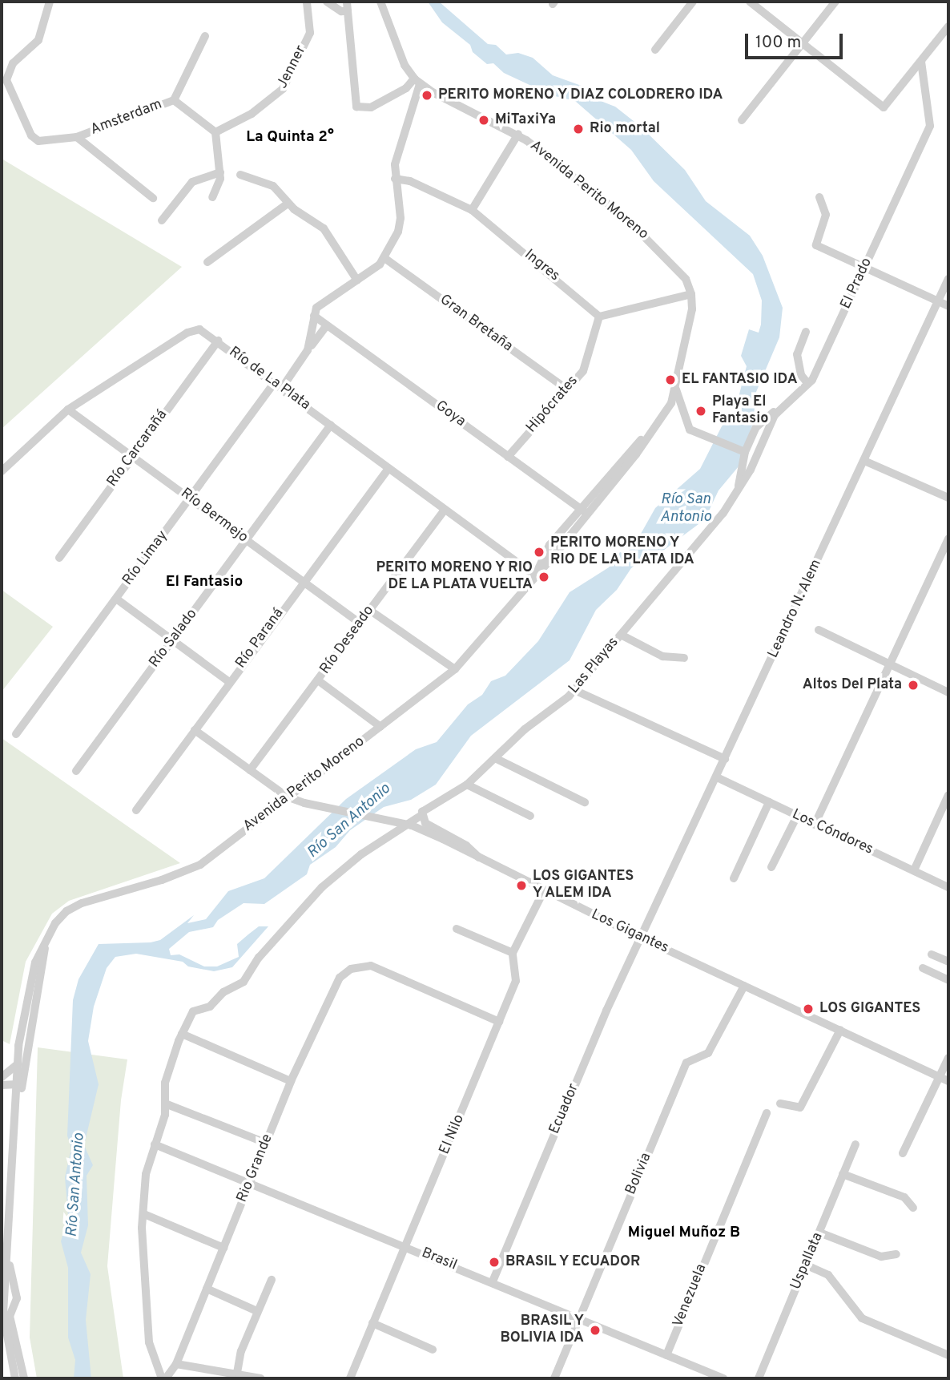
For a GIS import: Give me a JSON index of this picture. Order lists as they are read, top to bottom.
{
  "streets": {
    "street": [
      "Jenner",
      "Amsterdam",
      "Avenida Perito Moreno",
      "Ingres",
      "El Prado",
      "Gran Bretaña",
      "Río de La Plata",
      "Hipócrates",
      "Goya",
      "Río Carcarañá",
      "Río Bermejo",
      "Río Limay",
      "Leandro N. Alem",
      "Río Salado",
      "Río Paraná",
      "Río Deseado",
      "Las Playas",
      "Los Cóndores",
      "Los Gigantes",
      "Ecuador",
      "El Nilo",
      "Rio Grande",
      "Bolivia",
      "Brasil",
      "Uspallata",
      "Venezuela"
    ]
  },
  "crossings": [
    ["Avenida Perito Moreno", "Río de La Plata"],
    ["Avenida Perito Moreno", "Goya"],
    ["Avenida Perito Moreno", "Los Gigantes"],
    ["Ingres", "Hipócrates"],
    ["El Prado", "Las Playas"],
    ["Gran Bretaña", "Hipócrates"],
    ["Río de La Plata", "Río Carcarañá"],
    ["Río de La Plata", "Río Bermejo"],
    ["Río de La Plata", "Río Limay"],
    ["Río de La Plata", "Río Salado"],
    ["Río de La Plata", "Río Paraná"],
    ["Río de La Plata", "Río Deseado"],
    ["Hipócrates", "Goya"],
    ["Río Carcarañá", "Río Bermejo"],
    ["Río Bermejo", "Río Limay"],
    ["Río Bermejo", "Río Salado"],
    ["Río Bermejo", "Río Paraná"],
    ["Río Bermejo", "Río Deseado"],
    ["Leandro N. Alem", "Los Cóndores"],
    ["Leandro N. Alem", "Los Gigantes"],
    ["Leandro N. Alem", "Ecuador"],
    ["Río Paraná", "Los Gigantes"],
    ["Río Deseado", "Los Gigantes"],
    ["Las Playas", "Rio Grande"],
    ["Las Playas", "Brasil"],
    ["Los Gigantes", "Ecuador"],
    ["Los Gigantes", "Bolivia"],
    ["Ecuador", "Brasil"],
    ["El Nilo", "Rio Grande"],
    ["El Nilo", "Brasil"],
    ["Rio Grande", "Brasil"],
    ["Bolivia", "Brasil"],
    ["Brasil", "Venezuela"]
  ],
  "districts": ["La Quinta 2°", "El Fantasio", "Miguel Muñoz B"],
  "water": ["Río San Antonio"],
  "places": [
    "PERITO MORENO Y DIAZ COLODRERO IDA",
    "MiTaxiYa",
    "Rio mortal",
    "EL FANTASIO IDA",
    "Playa El Fantasio",
    "PERITO MORENO Y RIO DE LA PLATA IDA",
    "PERITO MORENO Y RIO DE LA PLATA VUELTA",
    "Altos Del Plata",
    "LOS GIGANTES Y ALEM IDA",
    "LOS GIGANTES",
    "BRASIL Y ECUADOR",
    "BRASIL Y BOLIVIA IDA"
  ],
  "scale_bar": "100 m"
}
